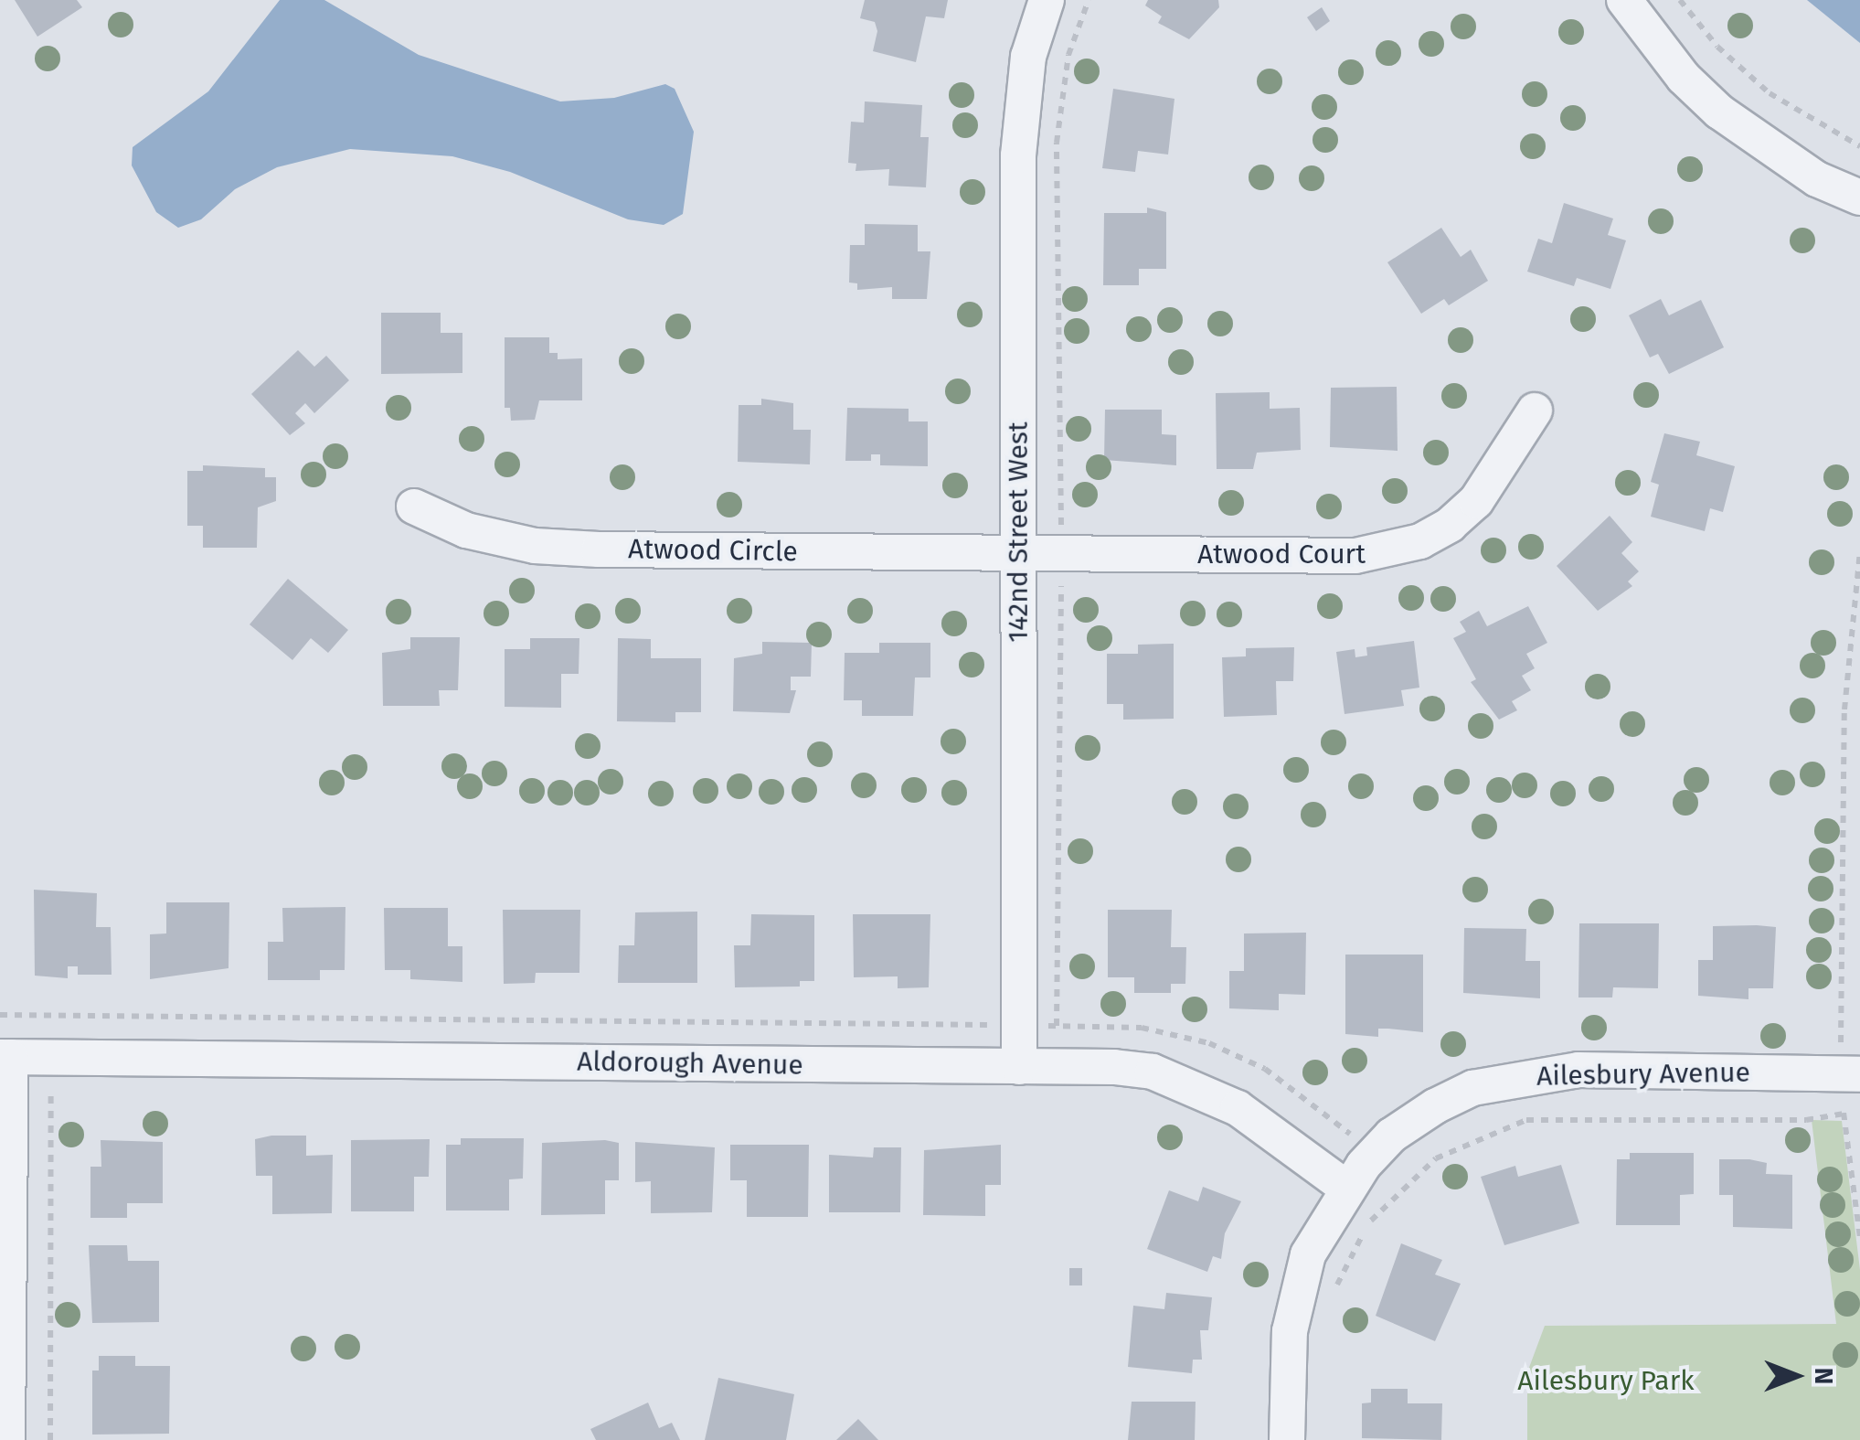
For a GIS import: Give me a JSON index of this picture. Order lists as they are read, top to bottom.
{
  "streets": {
    "street": [
      "142nd Street West",
      "Atwood Circle",
      "Atwood Court",
      "Aldorough Avenue",
      "Ailesbury Avenue"
    ]
  },
  "crossings": [
    ["142nd Street West", "Atwood Circle"],
    ["142nd Street West", "Atwood Court"],
    ["142nd Street West", "Aldorough Avenue"],
    ["Atwood Circle", "Atwood Court"],
    ["Aldorough Avenue", "Ailesbury Avenue"]
  ],
  "parks": ["Ailesbury Park"],
  "north": "right"
}
